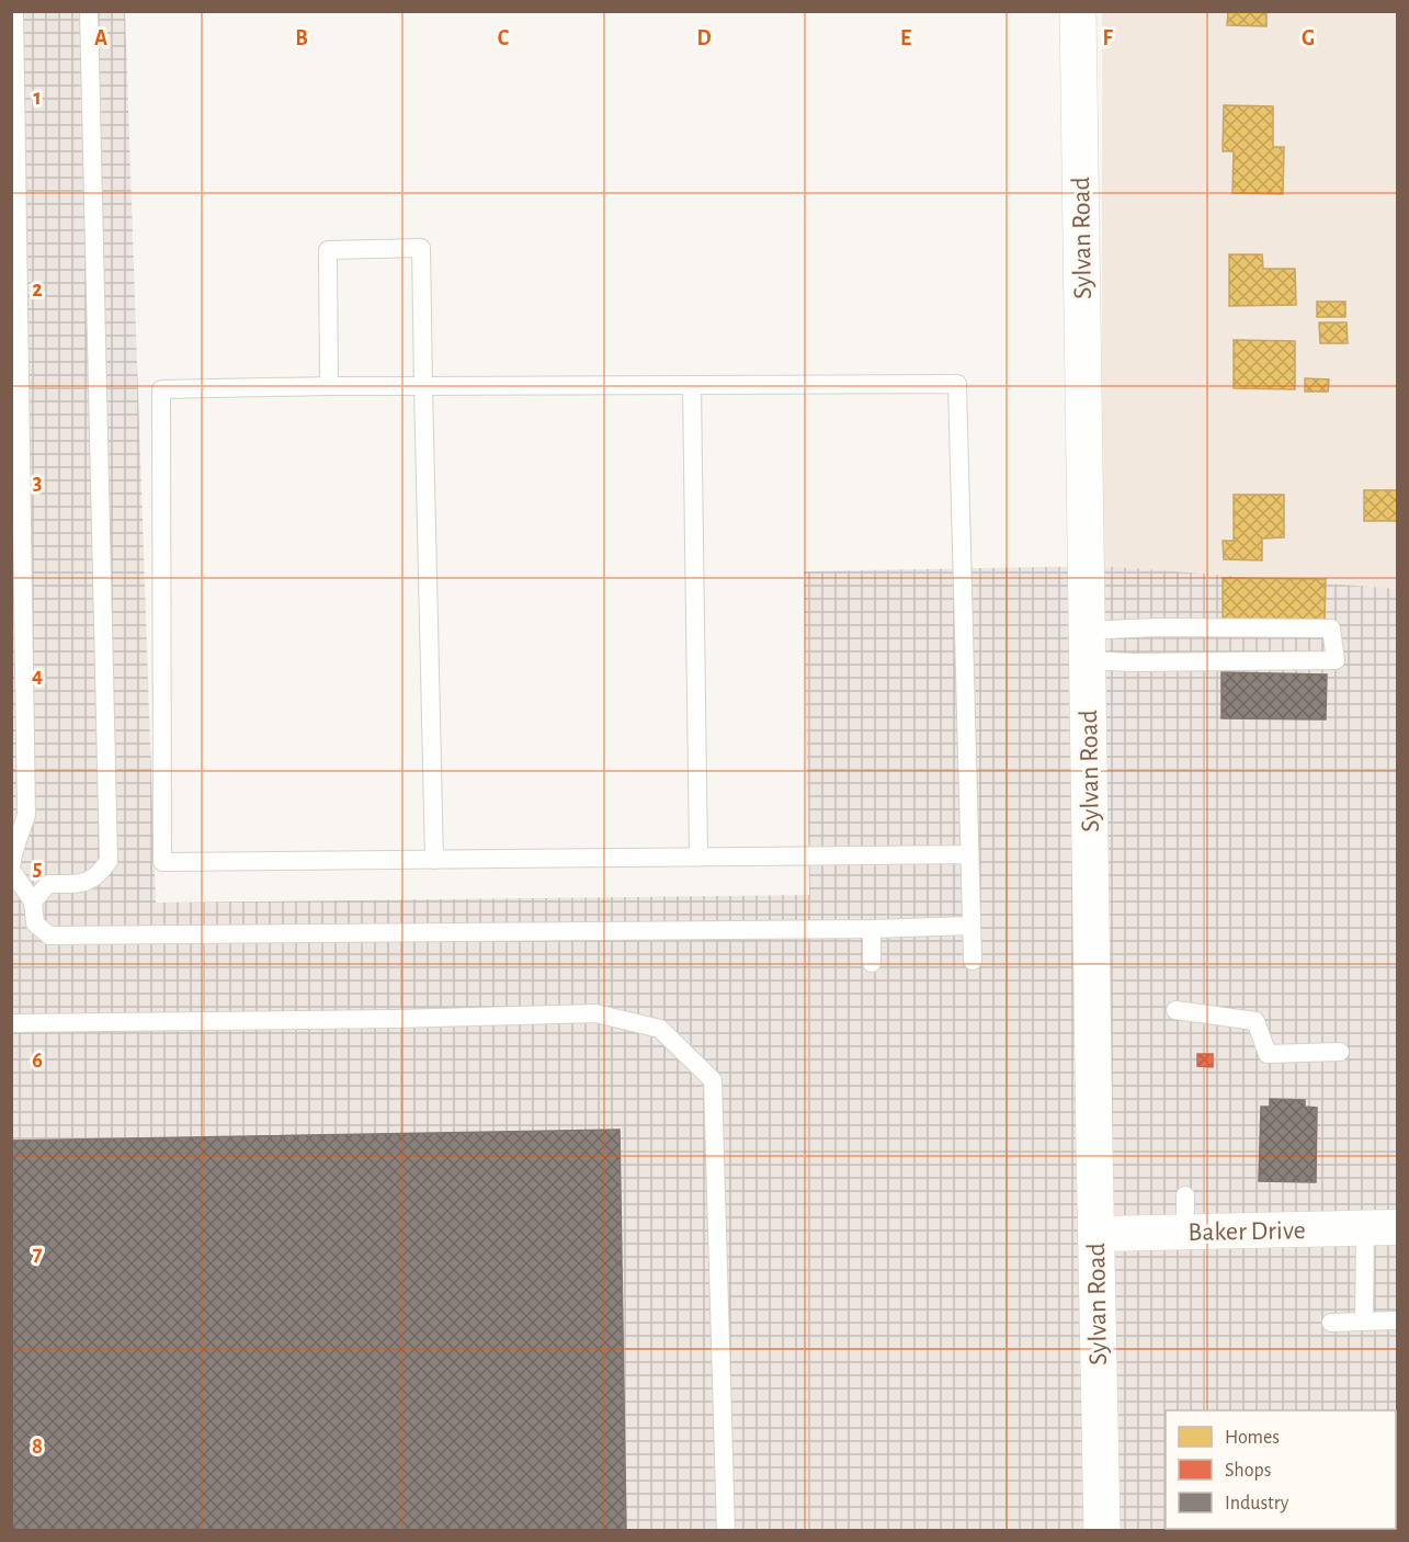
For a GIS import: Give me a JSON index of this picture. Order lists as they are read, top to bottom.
{
  "streets": {
    "main road": ["Sylvan Road"],
    "street": ["Baker Drive"]
  },
  "crossings": [
    ["Sylvan Road", "Baker Drive"]
  ],
  "legend": ["Homes", "Shops", "Industry"],
  "grid": {
    "columns": [
      "A",
      "B",
      "C",
      "D",
      "E",
      "F",
      "G"
    ],
    "rows": [
      "1",
      "2",
      "3",
      "4",
      "5",
      "6",
      "7",
      "8"
    ]
  }
}
